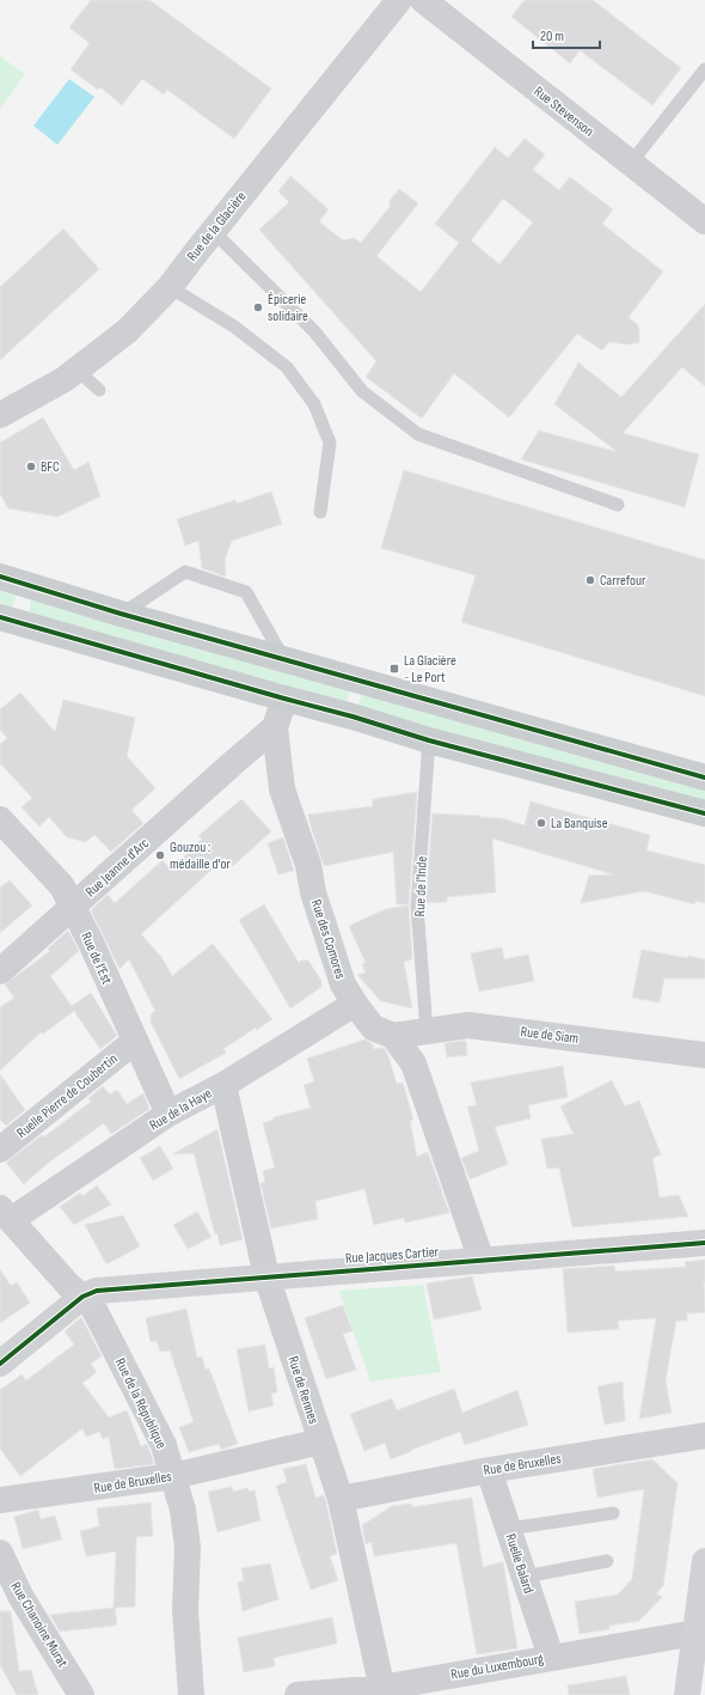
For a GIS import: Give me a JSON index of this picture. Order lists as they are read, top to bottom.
{
  "streets": {
    "street": [
      "Rue Stevenson",
      "Rue de la Glacière",
      "Rue Jeanne d'Arc",
      "Rue des Comores",
      "Rue de l'Est",
      "Rue de Siam",
      "Ruelle Pierre de Coubertin",
      "Rue de la Haye",
      "Rue Jacques Cartier",
      "Rue de Rennes",
      "Rue de la République",
      "Rue de Bruxelles",
      "Ruelle Balard",
      "Rue Chanoine Murat",
      "Rue du Luxembourg"
    ],
    "lane": ["Rue de l'Inde"]
  },
  "crossings": [
    ["Rue Jeanne d'Arc", "Rue des Comores"],
    ["Rue Jeanne d'Arc", "Rue de l'Est"],
    ["Rue de l'Inde", "Rue de Siam"],
    ["Rue des Comores", "Rue de Siam"],
    ["Rue des Comores", "Rue de la Haye"],
    ["Rue des Comores", "Rue Jacques Cartier"],
    ["Rue de l'Est", "Ruelle Pierre de Coubertin"],
    ["Rue de l'Est", "Rue de la Haye"],
    ["Rue de la Haye", "Rue de Rennes"],
    ["Rue de la Haye", "Rue de la République"],
    ["Rue Jacques Cartier", "Rue de Rennes"],
    ["Rue Jacques Cartier", "Rue de la République"],
    ["Rue de Rennes", "Rue de Bruxelles"],
    ["Rue de Rennes", "Rue du Luxembourg"],
    ["Rue de la République", "Rue de Bruxelles"],
    ["Rue de Bruxelles", "Ruelle Balard"],
    ["Ruelle Balard", "Rue du Luxembourg"]
  ],
  "places": {
    "other": [
      "Épicerie solidaire",
      "BFC",
      "Carrefour",
      "La Banquise",
      "Gouzou : médaille d'or"
    ],
    "transit": ["La Glacière - Le Port"]
  },
  "scale_bar": "20 m"
}
